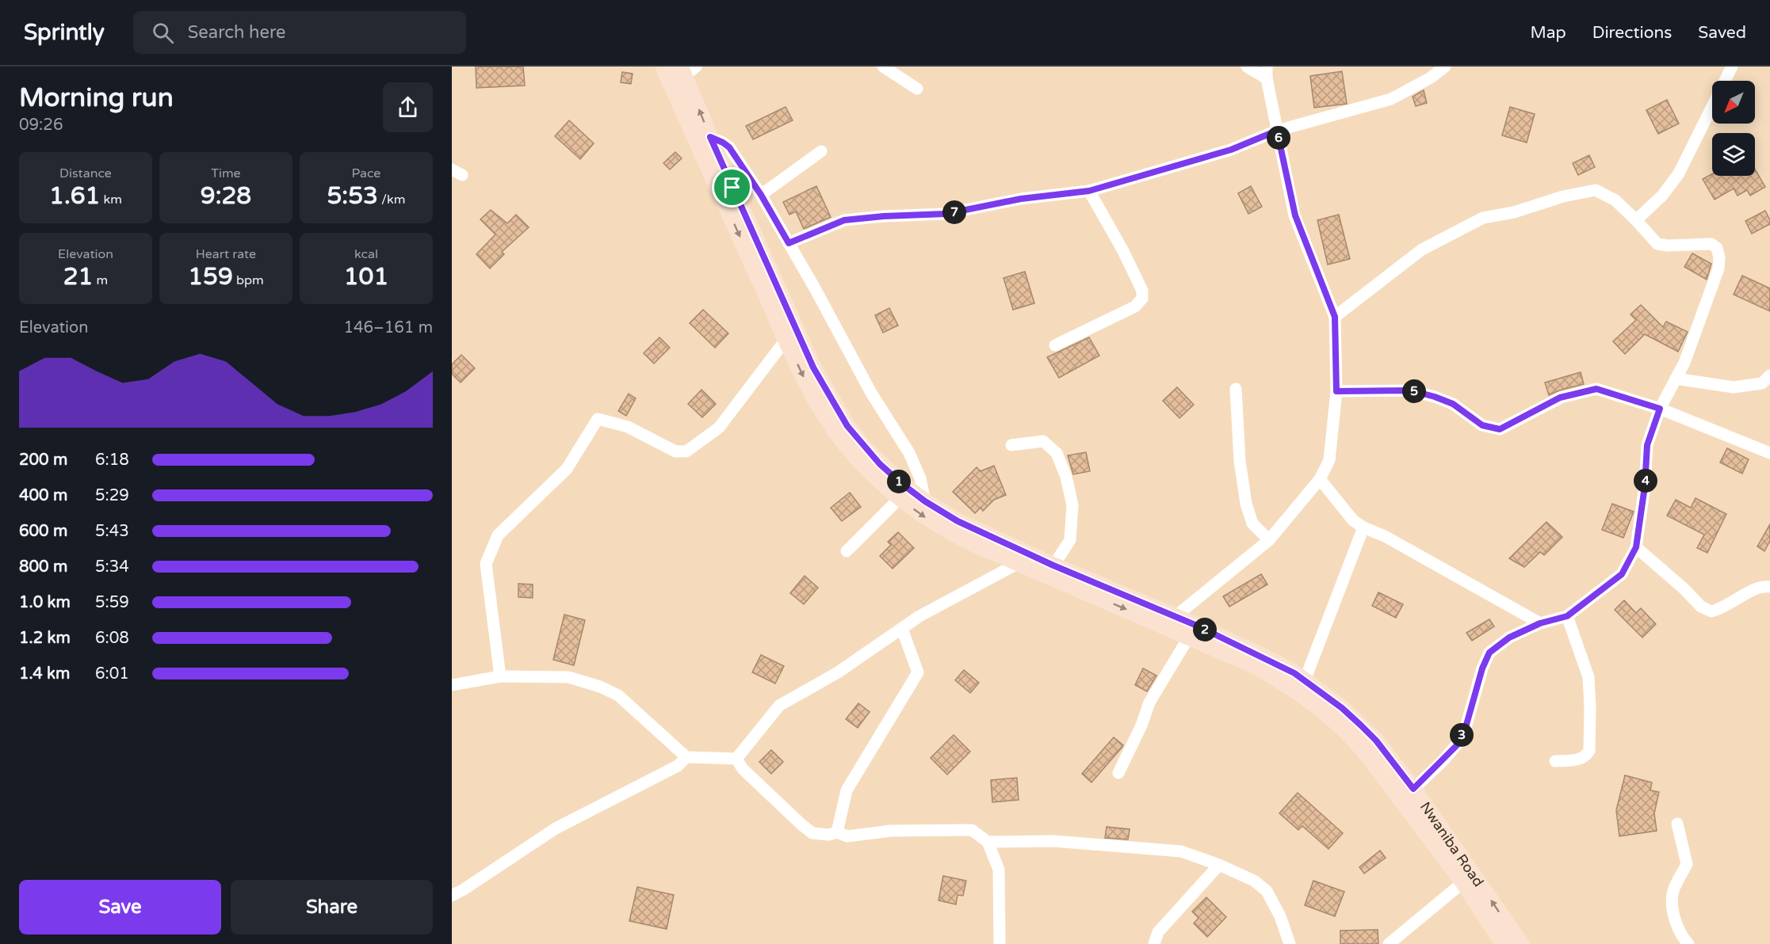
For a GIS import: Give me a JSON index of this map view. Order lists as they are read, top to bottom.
{
  "streets": {
    "main road": ["Nwaniba Road"]
  },
  "north": "bottom left",
  "page": {
    "header": "Sprintly",
    "search": "Search here",
    "nav": ["Map", "Directions", "Saved"],
    "heading": ["Morning run", "09:26"],
    "pins": [
      "6",
      "7",
      "5",
      "4",
      "1",
      "2",
      "3"
    ],
    "stats": [
      ["Distance", "1.61 km"],
      ["Time", "9:28"],
      ["Pace", "5:53 /km"],
      ["Elevation", "21 m"],
      ["Heart rate", "159 bpm"],
      ["kcal", "101"]
    ],
    "chart": ["Elevation", "146–161 m"],
    "list": [
      {
        "name": "200 m",
        "note": "6:18"
      },
      {
        "name": "400 m",
        "note": "5:29"
      },
      {
        "name": "600 m",
        "note": "5:43"
      },
      {
        "name": "800 m",
        "note": "5:34"
      },
      {
        "name": "1.0 km",
        "note": "5:59"
      },
      {
        "name": "1.2 km",
        "note": "6:08"
      },
      {
        "name": "1.4 km",
        "note": "6:01"
      }
    ],
    "buttons": ["Save", "Share"]
  }
}
